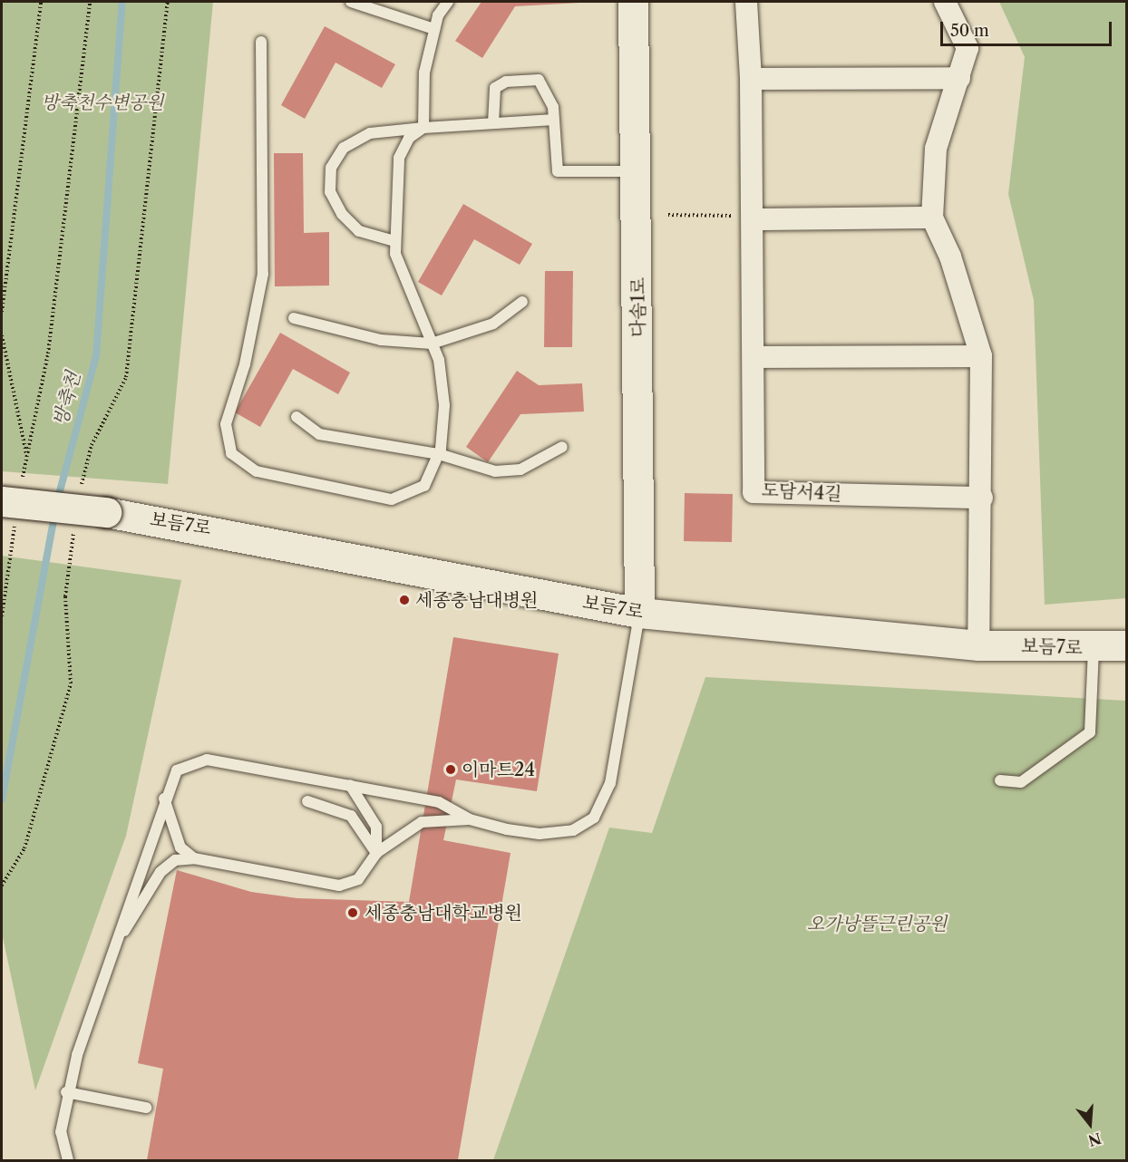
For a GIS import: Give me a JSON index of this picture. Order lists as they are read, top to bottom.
{
  "streets": {
    "street": ["다솜1로", "도담서4길", "보듬7로"]
  },
  "crossings": [
    ["다솜1로", "보듬7로"]
  ],
  "water": ["방축천"],
  "parks": ["방축천수변공원", "오가낭뜰근린공원"],
  "places": ["세종충남대병원", "이마트24", "세종충남대학교병원"],
  "scale_bar": "50 m",
  "north": "bottom"
}
